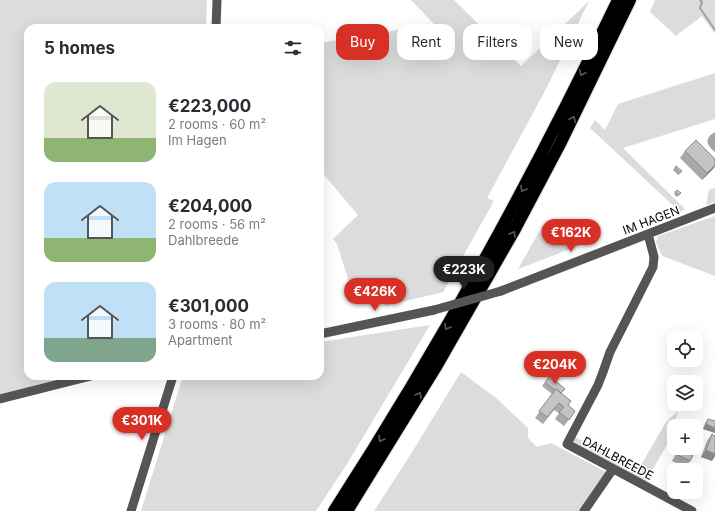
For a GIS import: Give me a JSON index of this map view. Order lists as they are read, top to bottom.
{
  "streets": {
    "street": ["IM HAGEN", "DAHLBREEDE"]
  },
  "crossings": [
    ["IM HAGEN", "DAHLBREEDE"]
  ],
  "page": {
    "chip": [
      "Buy",
      "Rent",
      "Filters",
      "New"
    ],
    "heading": "5 homes",
    "list": [
      {
        "name": "€223,000",
        "note": "2 rooms · 60 m² · Im Hagen"
      },
      {
        "name": "€204,000",
        "note": "2 rooms · 56 m² · Dahlbreede"
      },
      {
        "name": "€301,000",
        "note": "3 rooms · 80 m² · Apartment"
      }
    ],
    "price": [
      "€162K",
      "€223K",
      "€426K",
      "€204K",
      "€301K"
    ],
    "map_buttons": ["+", "−"]
  }
}
